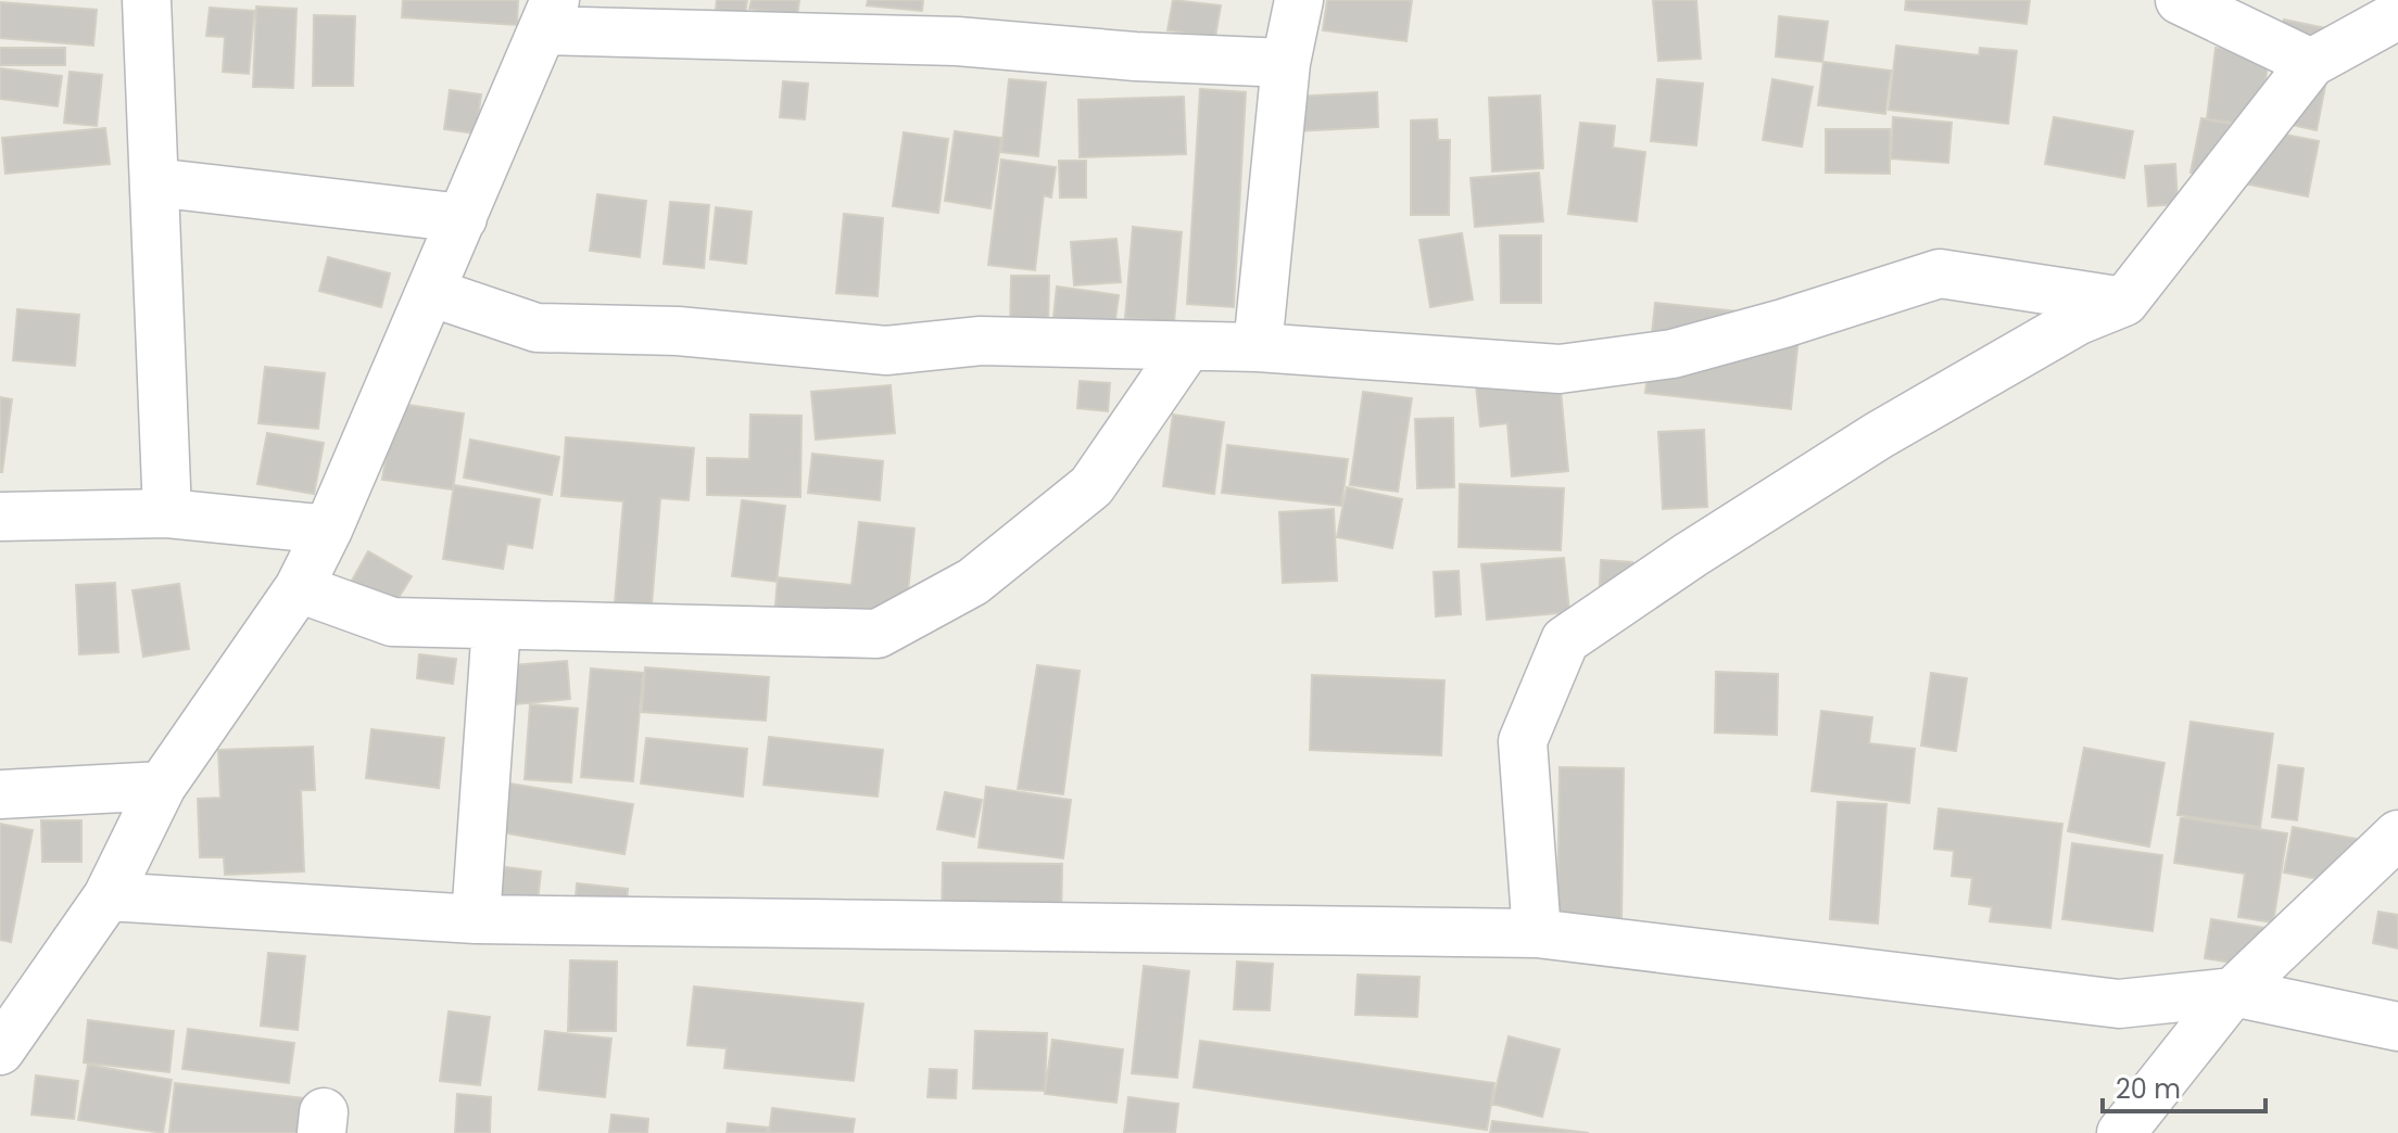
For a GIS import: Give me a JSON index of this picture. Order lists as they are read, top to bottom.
{
  "scale_bar": "20 m"
}
